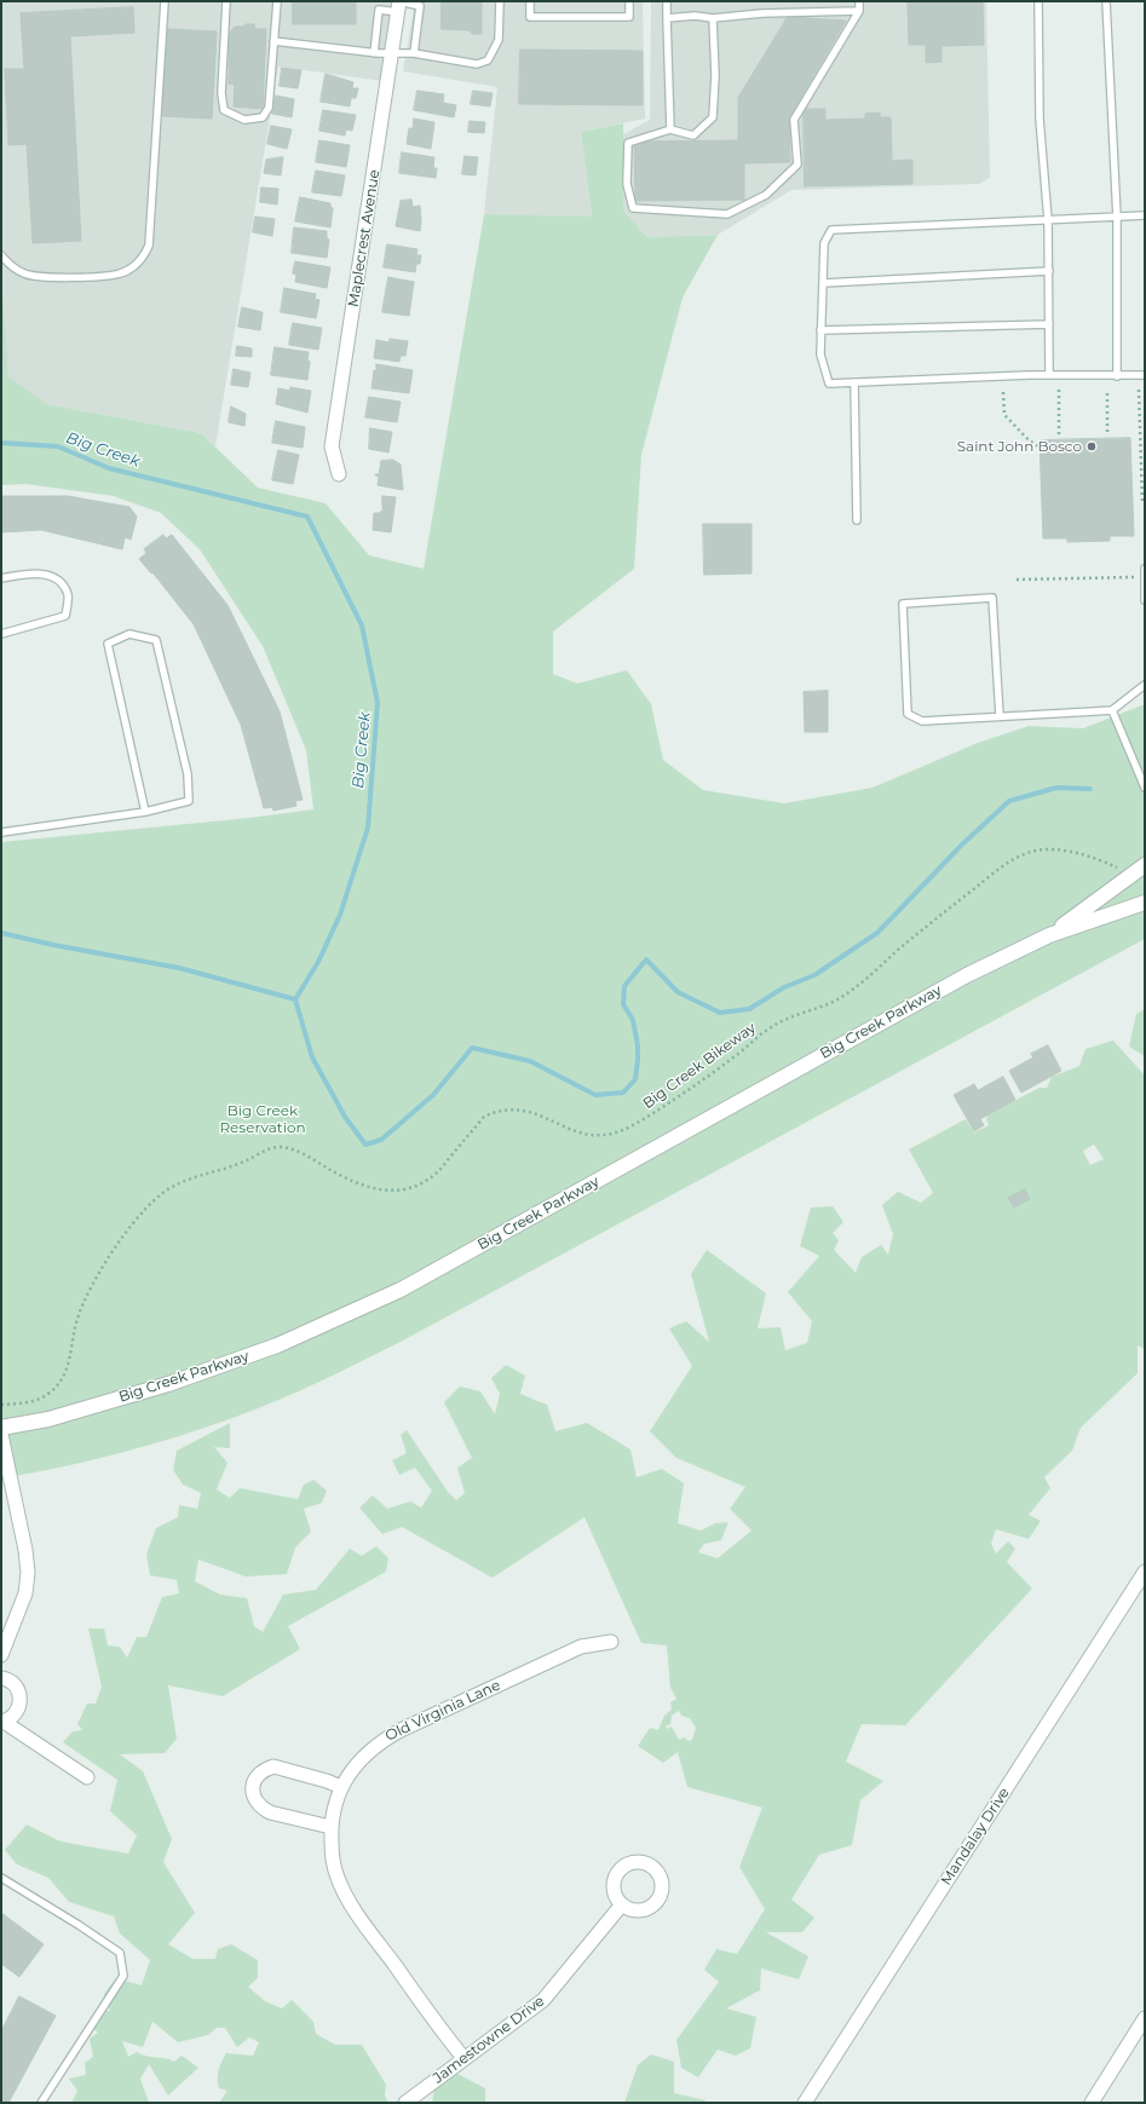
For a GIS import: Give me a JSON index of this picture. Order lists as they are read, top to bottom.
{
  "streets": {
    "street": [
      "Maplecrest Avenue",
      "Big Creek Parkway",
      "Old Virginia Lane",
      "Mandalay Drive",
      "Jamestowne Drive"
    ],
    "path": ["Big Creek Bikeway"]
  },
  "crossings": [
    ["Old Virginia Lane", "Jamestowne Drive"]
  ],
  "water": ["Big Creek"],
  "parks": ["Big Creek Reservation"],
  "places": ["Saint John Bosco"]
}
